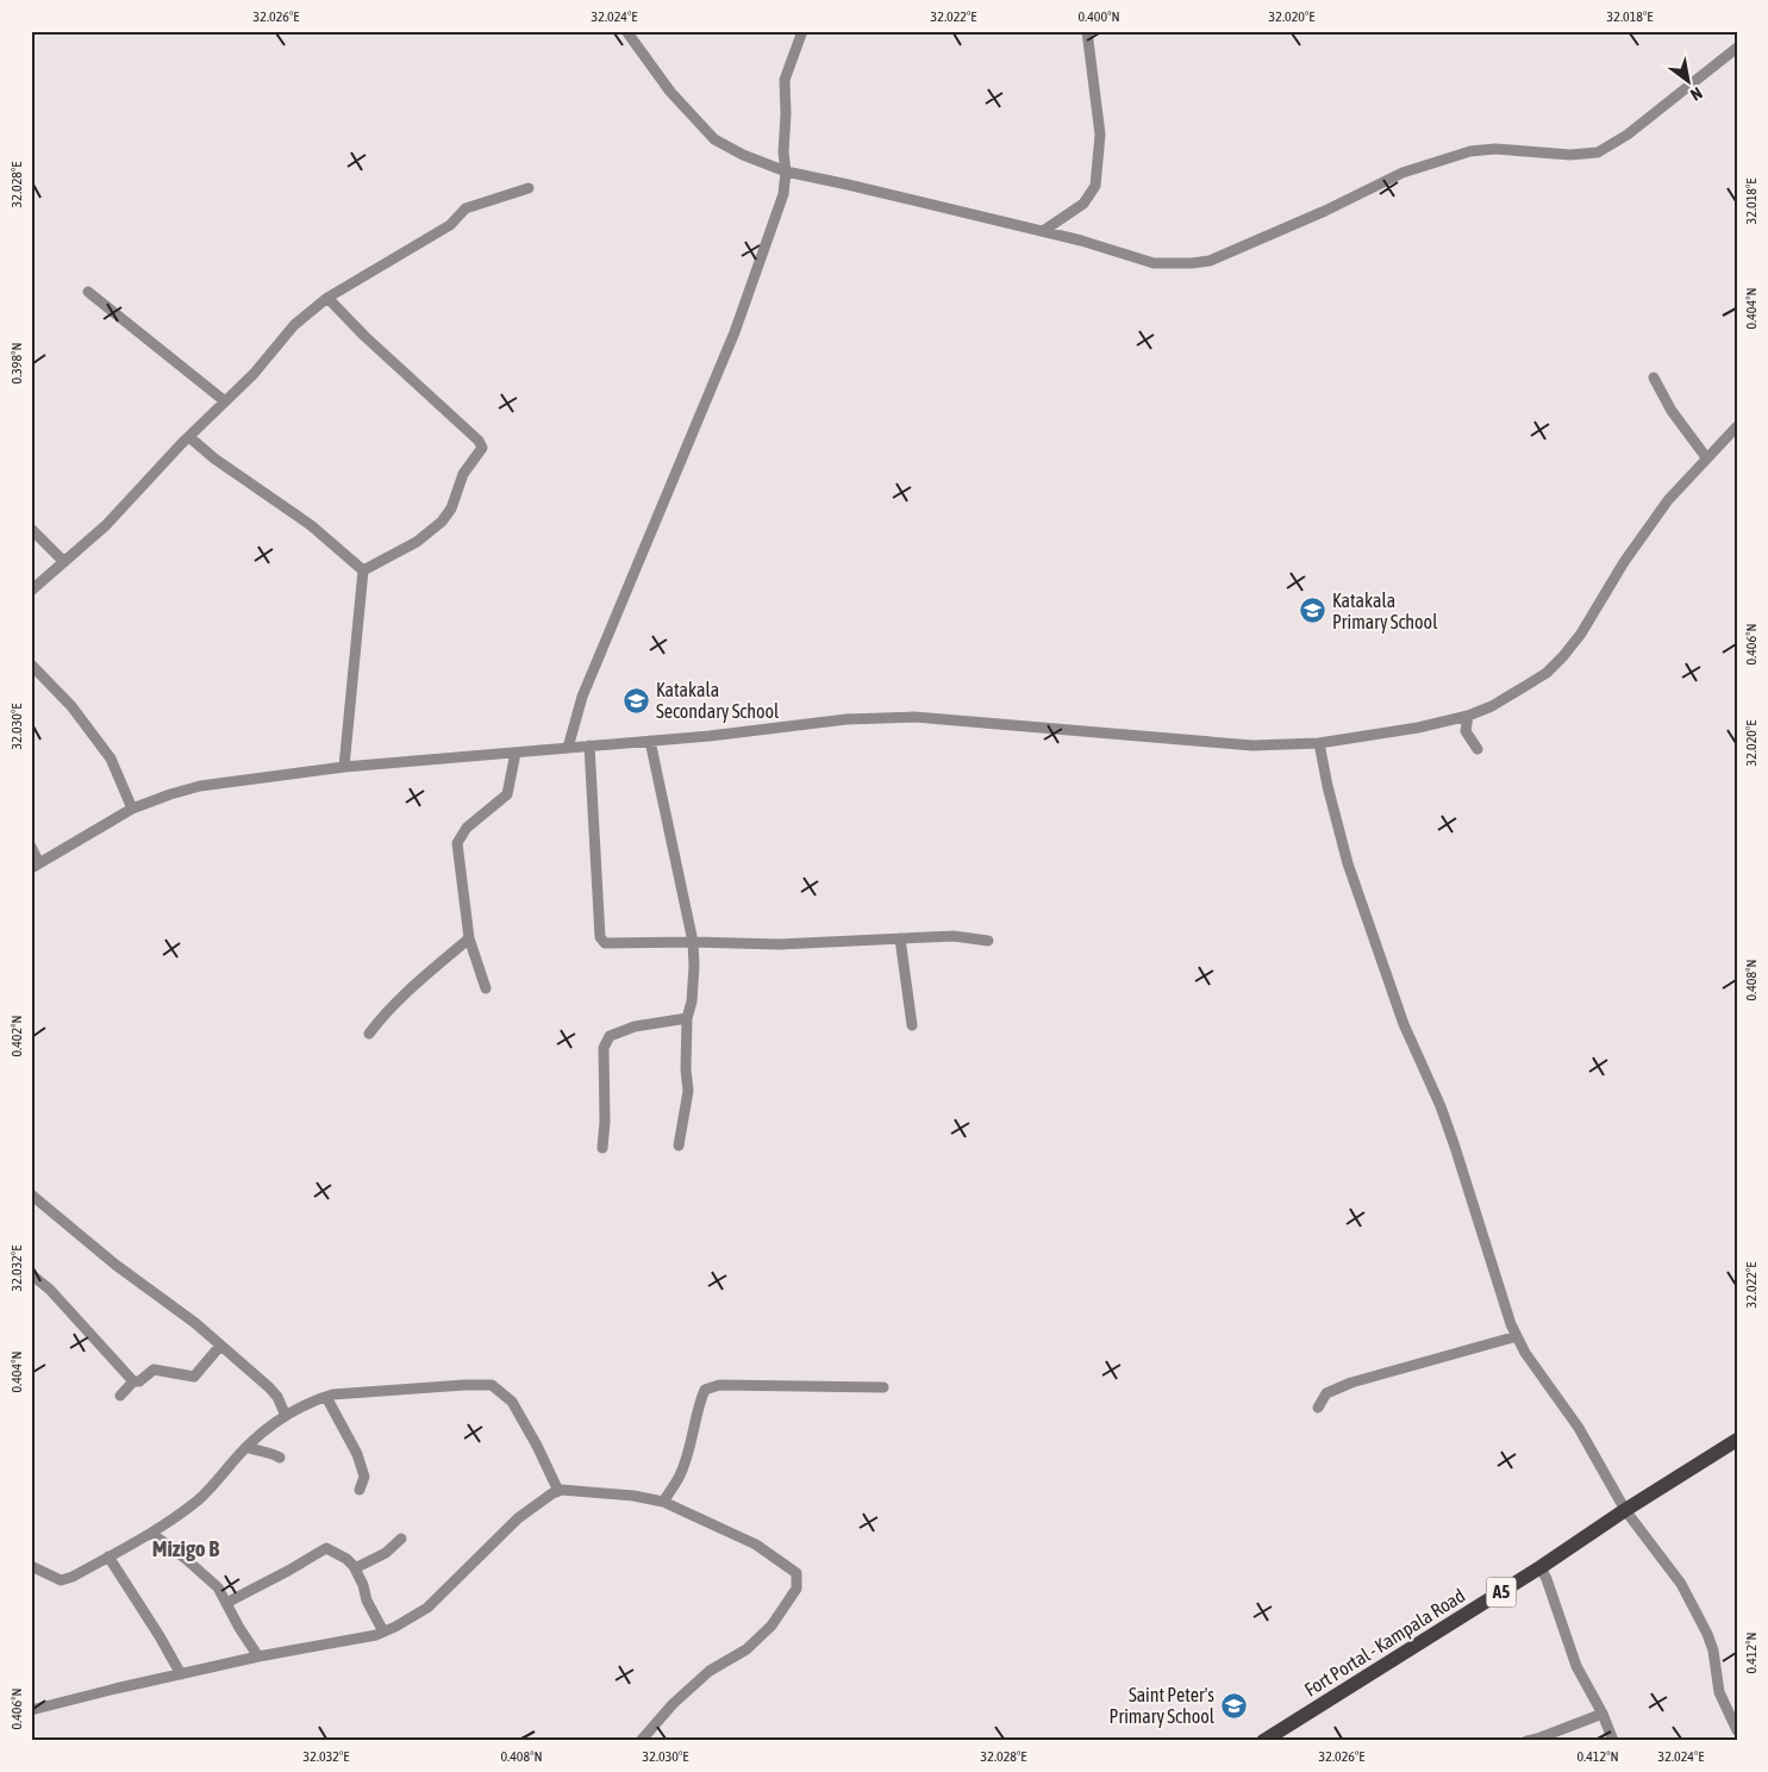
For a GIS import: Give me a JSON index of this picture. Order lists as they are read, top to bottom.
{
  "streets": {
    "main road": ["A5", "Fort Portal - Kampala Road"]
  },
  "districts": ["Mizigo B"],
  "places": {
    "school or university": ["Katakala Primary School", "Katakala Secondary School", "Saint Peter's Primary School"]
  },
  "north": "bottom right",
  "coordinates": [
    "32.026°E",
    "32.024°E",
    "32.022°E",
    "0.400°N",
    "32.020°E",
    "32.018°E",
    "32.028°E",
    "0.404°N",
    "0.398°N",
    "0.406°N",
    "32.030°E",
    "0.408°N",
    "0.402°N",
    "32.032°E",
    "0.412°N"
  ]
}
